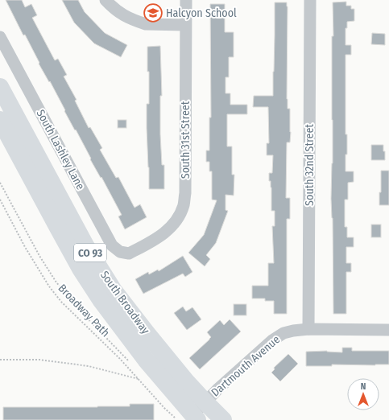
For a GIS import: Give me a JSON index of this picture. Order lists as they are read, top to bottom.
{
  "streets": {
    "main road": ["CO 93", "South Broadway"],
    "street": [
      "South 31st Street",
      "South Lashley Lane",
      "South 32nd Street",
      "Dartmouth Avenue"
    ],
    "path": ["Broadway Path"]
  },
  "crossings": [
    ["South 31st Street", "South Lashley Lane"],
    ["South 32nd Street", "Dartmouth Avenue"],
    ["South Broadway", "Dartmouth Avenue"]
  ],
  "places": {
    "school or university": ["Halcyon School"]
  },
  "north": "top"
}
